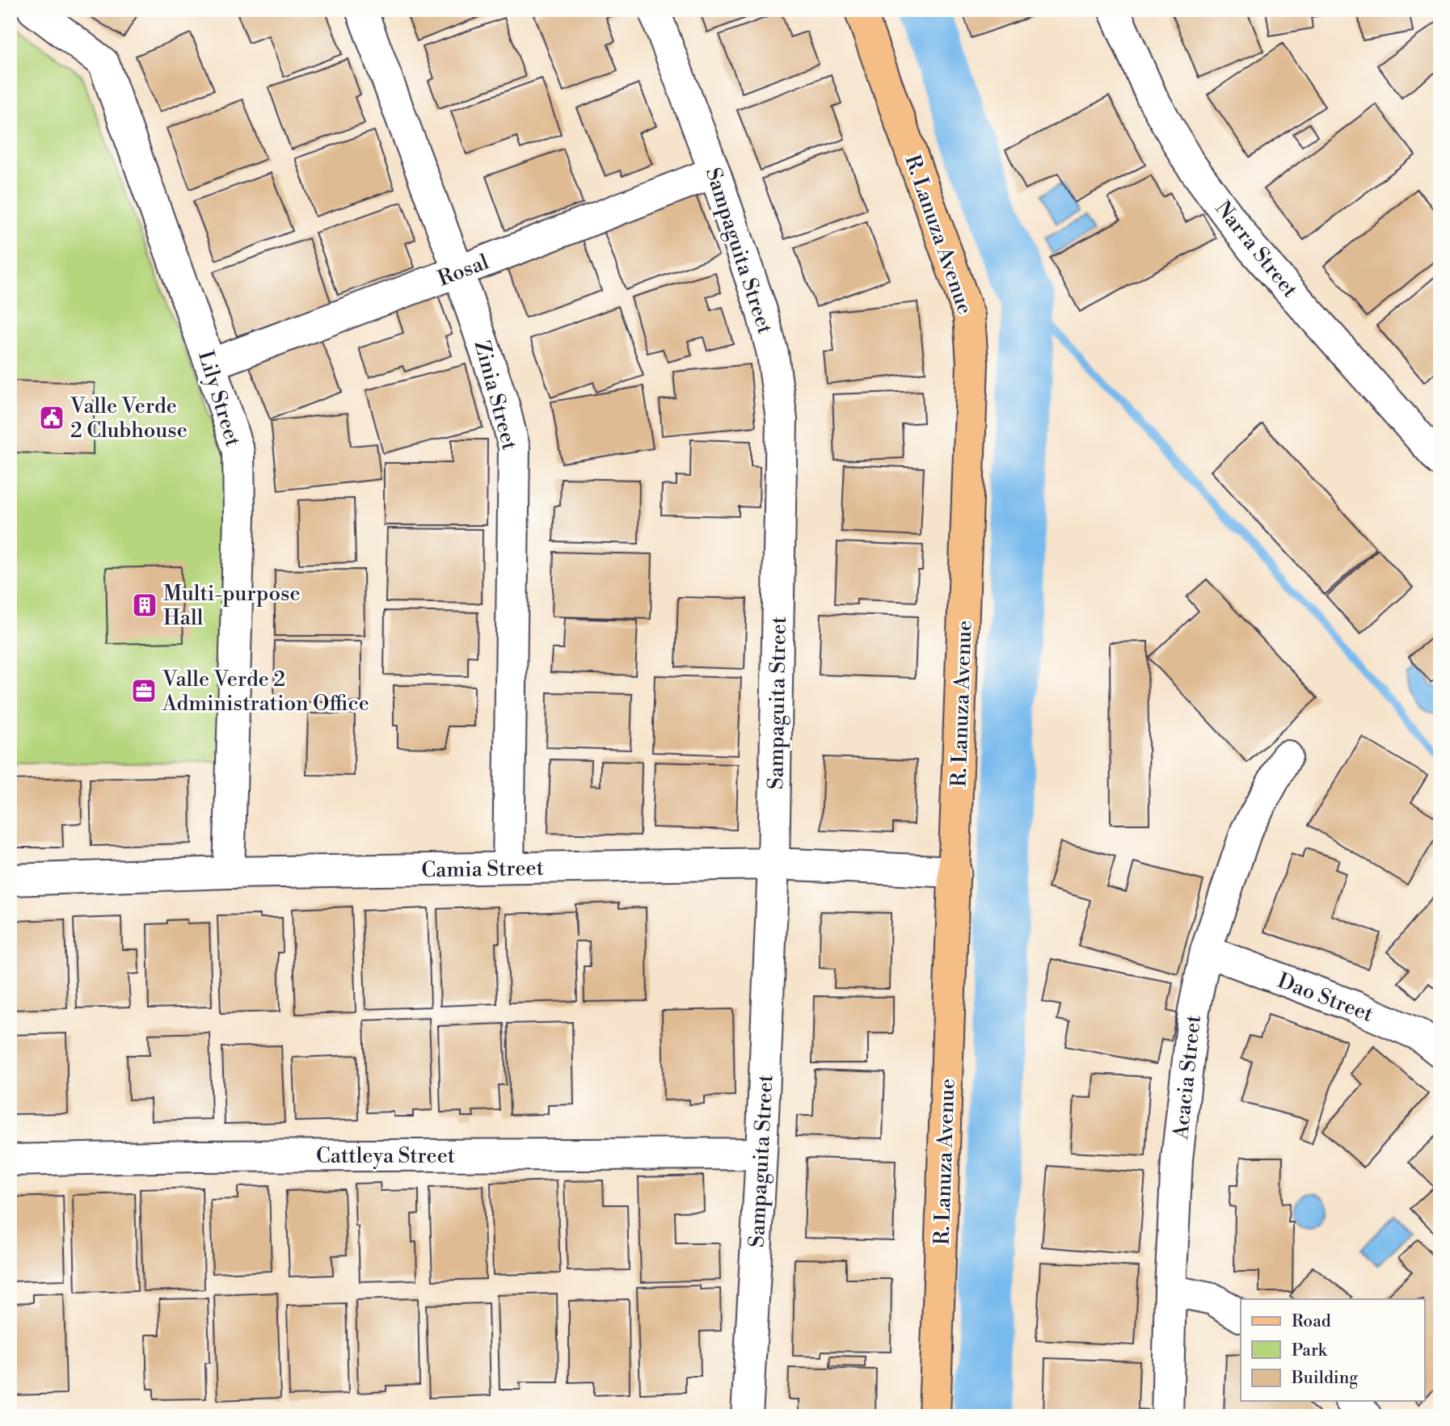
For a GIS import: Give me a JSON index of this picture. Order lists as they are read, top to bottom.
{
  "streets": {
    "main road": ["R. Lanuza Avenue"],
    "street": [
      "Narra Street",
      "Sampaguita Street",
      "Rosal",
      "Zinia Street",
      "Lily Street",
      "Camia Street",
      "Dao Street",
      "Acacia Street",
      "Cattleya Street"
    ]
  },
  "crossings": [
    ["R. Lanuza Avenue", "Camia Street"],
    ["Sampaguita Street", "Rosal"],
    ["Sampaguita Street", "Camia Street"],
    ["Sampaguita Street", "Cattleya Street"],
    ["Rosal", "Zinia Street"],
    ["Rosal", "Lily Street"],
    ["Zinia Street", "Camia Street"],
    ["Lily Street", "Camia Street"],
    ["Dao Street", "Acacia Street"]
  ],
  "places": {
    "public building": ["Valle Verde 2 Clubhouse"],
    "building": ["Multi-purpose Hall"],
    "office": ["Valle Verde 2 Administration Office"]
  },
  "legend": ["Road", "Park", "Building"]
}
